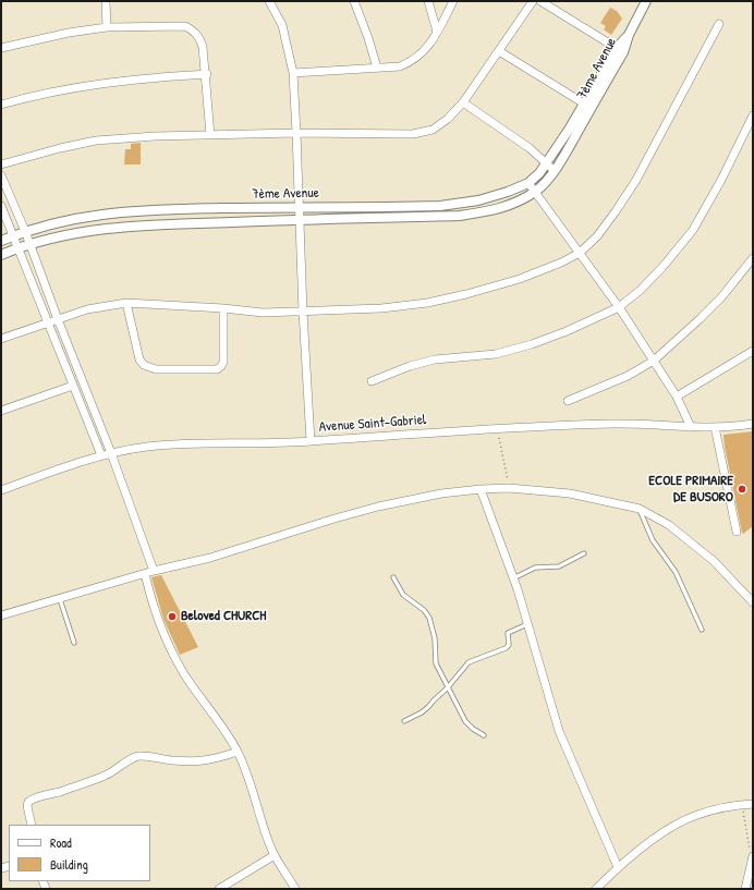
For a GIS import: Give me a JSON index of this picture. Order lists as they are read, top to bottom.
{
  "streets": {
    "street": ["7ème Avenue", "Avenue Saint-Gabriel"]
  },
  "places": ["ECOLE PRIMAIRE DE BUSORO", "Beloved CHURCH"],
  "legend": ["Road", "Building"]
}
